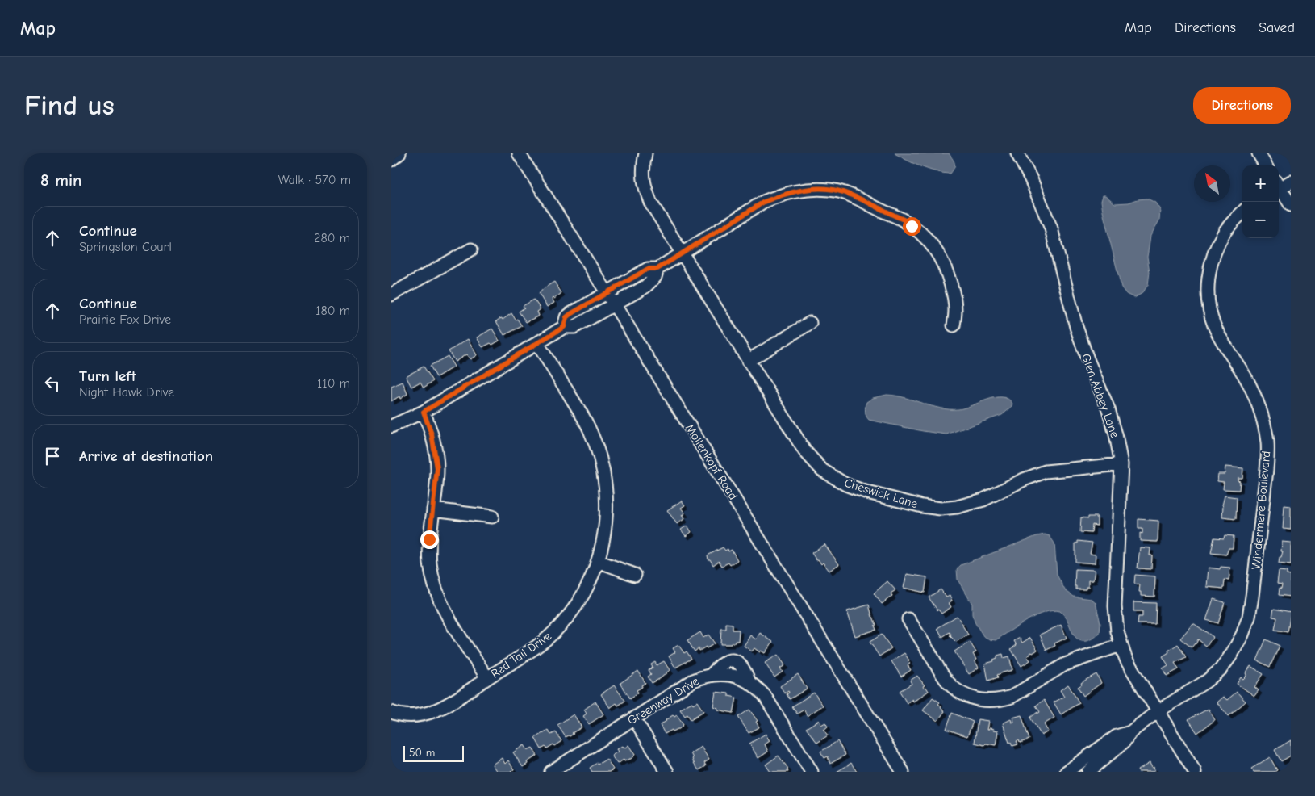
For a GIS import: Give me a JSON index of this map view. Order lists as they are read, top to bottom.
{
  "streets": {
    "street": [
      "Glen Abbey Lane",
      "Mollenkopf Road",
      "Cheswick Lane",
      "Windermere Boulevard",
      "Red Tail Drive",
      "Greenway Drive"
    ]
  },
  "crossings": [
    ["Glen Abbey Lane", "Cheswick Lane"],
    ["Glen Abbey Lane", "Windermere Boulevard"]
  ],
  "scale_bar": "50 m",
  "north": "top left",
  "page": {
    "header": "Map",
    "nav": ["Map", "Directions", "Saved"],
    "buttons": "Directions",
    "title": "Find us",
    "heading": ["8 min", "Walk · 570 m"],
    "map_buttons": ["+", "−"],
    "list": [
      ["Continue", "Springston Court", "280 m"],
      ["Continue", "Prairie Fox Drive", "180 m"],
      ["Turn left", "Night Hawk Drive", "110 m"],
      "Arrive at destination"
    ],
    "scale": "50 m"
  }
}
